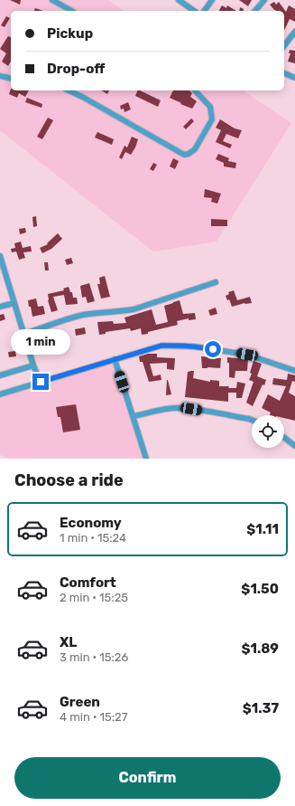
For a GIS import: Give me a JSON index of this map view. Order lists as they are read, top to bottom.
{
  "page": {
    "banner": ["Pickup", "Drop-off"],
    "bubble": "1 min",
    "heading": "Choose a ride",
    "list": [
      {
        "name": "Economy",
        "note": "1 min · 15:24",
        "value": "$1.11"
      },
      {
        "name": "Comfort",
        "note": "2 min · 15:25",
        "value": "$1.50"
      },
      {
        "name": "XL",
        "note": "3 min · 15:26",
        "value": "$1.89"
      },
      {
        "name": "Green",
        "note": "4 min · 15:27",
        "value": "$1.37"
      }
    ],
    "buttons": "Confirm"
  }
}
